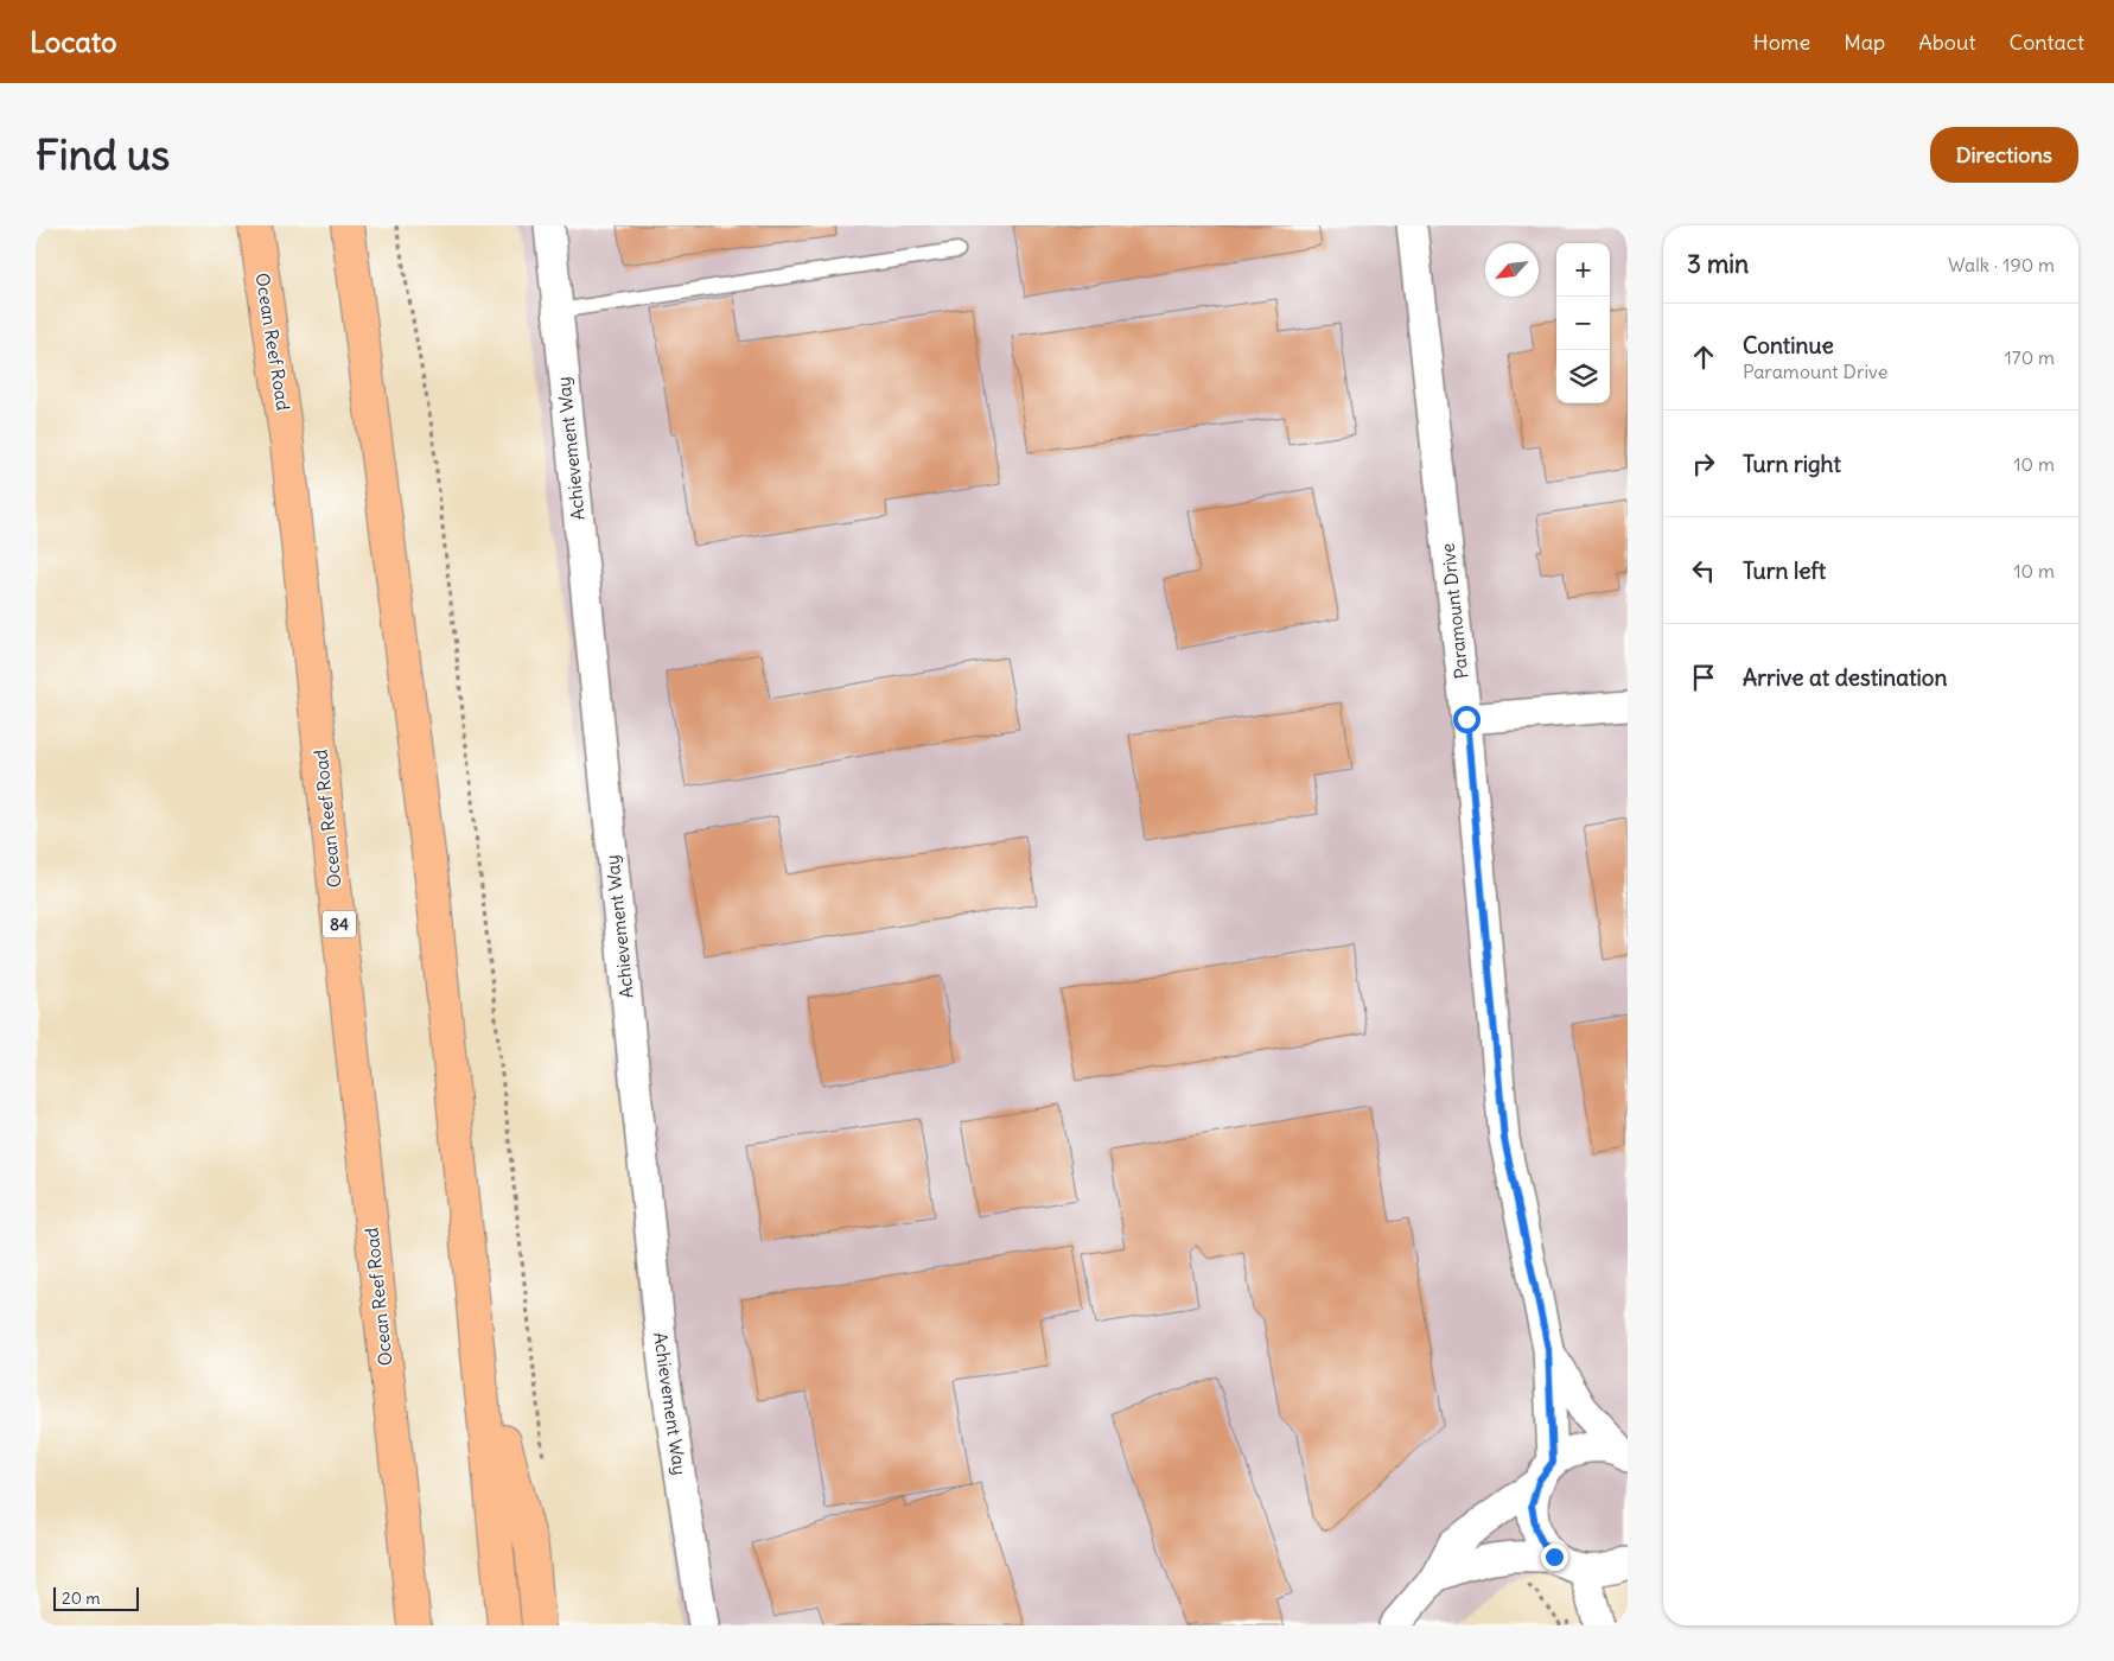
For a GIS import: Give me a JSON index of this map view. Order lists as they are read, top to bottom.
{
  "streets": {
    "main road": ["Ocean Reef Road", "84"],
    "street": ["Achievement Way", "Paramount Drive"]
  },
  "scale_bar": "20 m",
  "north": "bottom left",
  "page": {
    "header": "Locato",
    "nav": [
      "Home",
      "Map",
      "About",
      "Contact"
    ],
    "buttons": "Directions",
    "title": "Find us",
    "heading": ["3 min", "Walk · 190 m"],
    "map_buttons": ["+", "−"],
    "list": [
      ["Continue", "Paramount Drive", "170 m"],
      ["Turn right", "10 m"],
      ["Turn left", "10 m"],
      "Arrive at destination"
    ],
    "scale": "20 m"
  }
}
